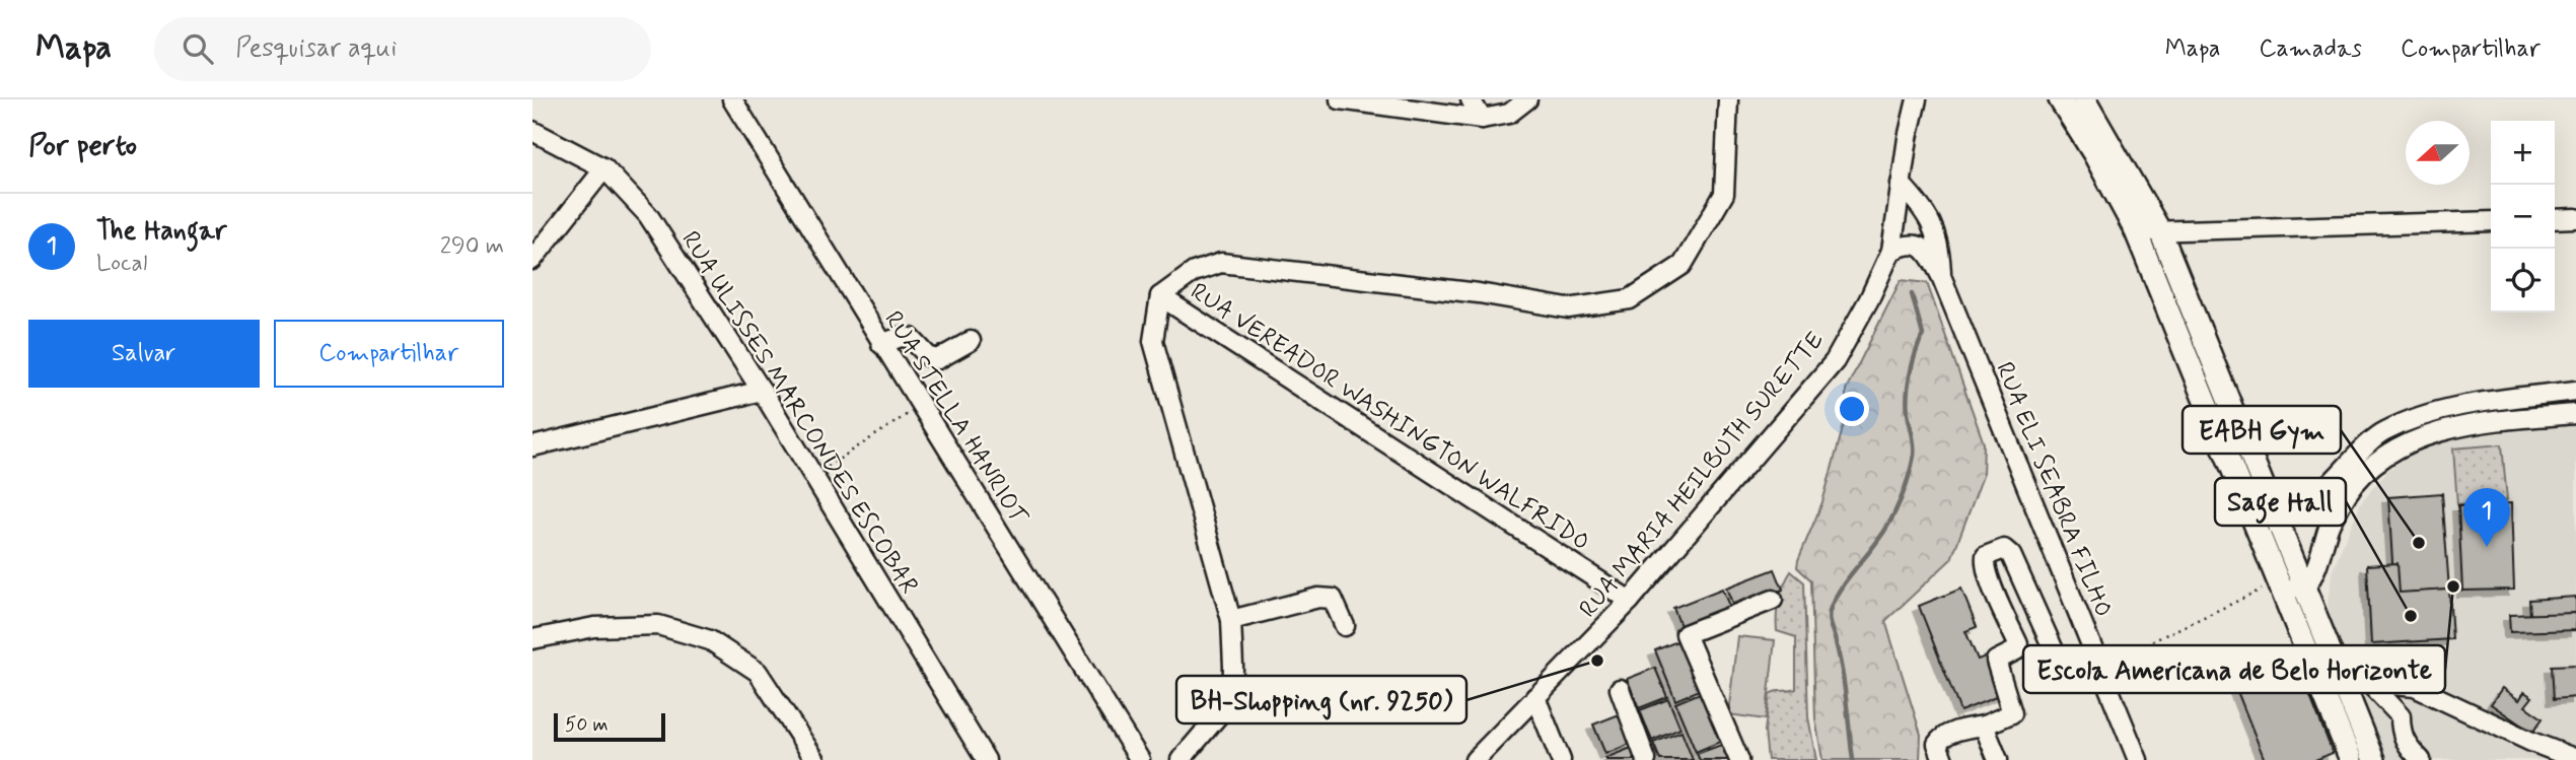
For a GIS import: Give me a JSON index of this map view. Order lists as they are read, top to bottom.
{
  "streets": {
    "street": [
      "RUA ULISSES MARCONDES ESCOBAR",
      "RUA VEREADOR WASHINGTON WALFRIDO",
      "RUA STELLA HANRIOT",
      "RUA MARIA HEILBUTH SURETTE",
      "RUA ELI SEABRA FILHO"
    ]
  },
  "crossings": [
    ["RUA VEREADOR WASHINGTON WALFRIDO", "RUA MARIA HEILBUTH SURETTE"],
    ["RUA MARIA HEILBUTH SURETTE", "RUA ELI SEABRA FILHO"]
  ],
  "places": [
    "EABH Gym",
    "Escola Americana de Belo Horizonte",
    "Sage Hall",
    "BH-Shopping (nr. 9250)"
  ],
  "scale_bar": "50 m",
  "north": "left",
  "page": {
    "header": "Mapa",
    "search": "Pesquisar aqui",
    "nav": ["Mapa", "Camadas", "Compartilhar"],
    "heading": "Por perto",
    "map_buttons": ["+", "−"],
    "list": [
      {
        "mark": "1",
        "name": "The Hangar",
        "note": "Local",
        "value": "290 m"
      }
    ],
    "buttons": ["Salvar", "Compartilhar"],
    "pins": "1",
    "scale": "50 m"
  }
}
